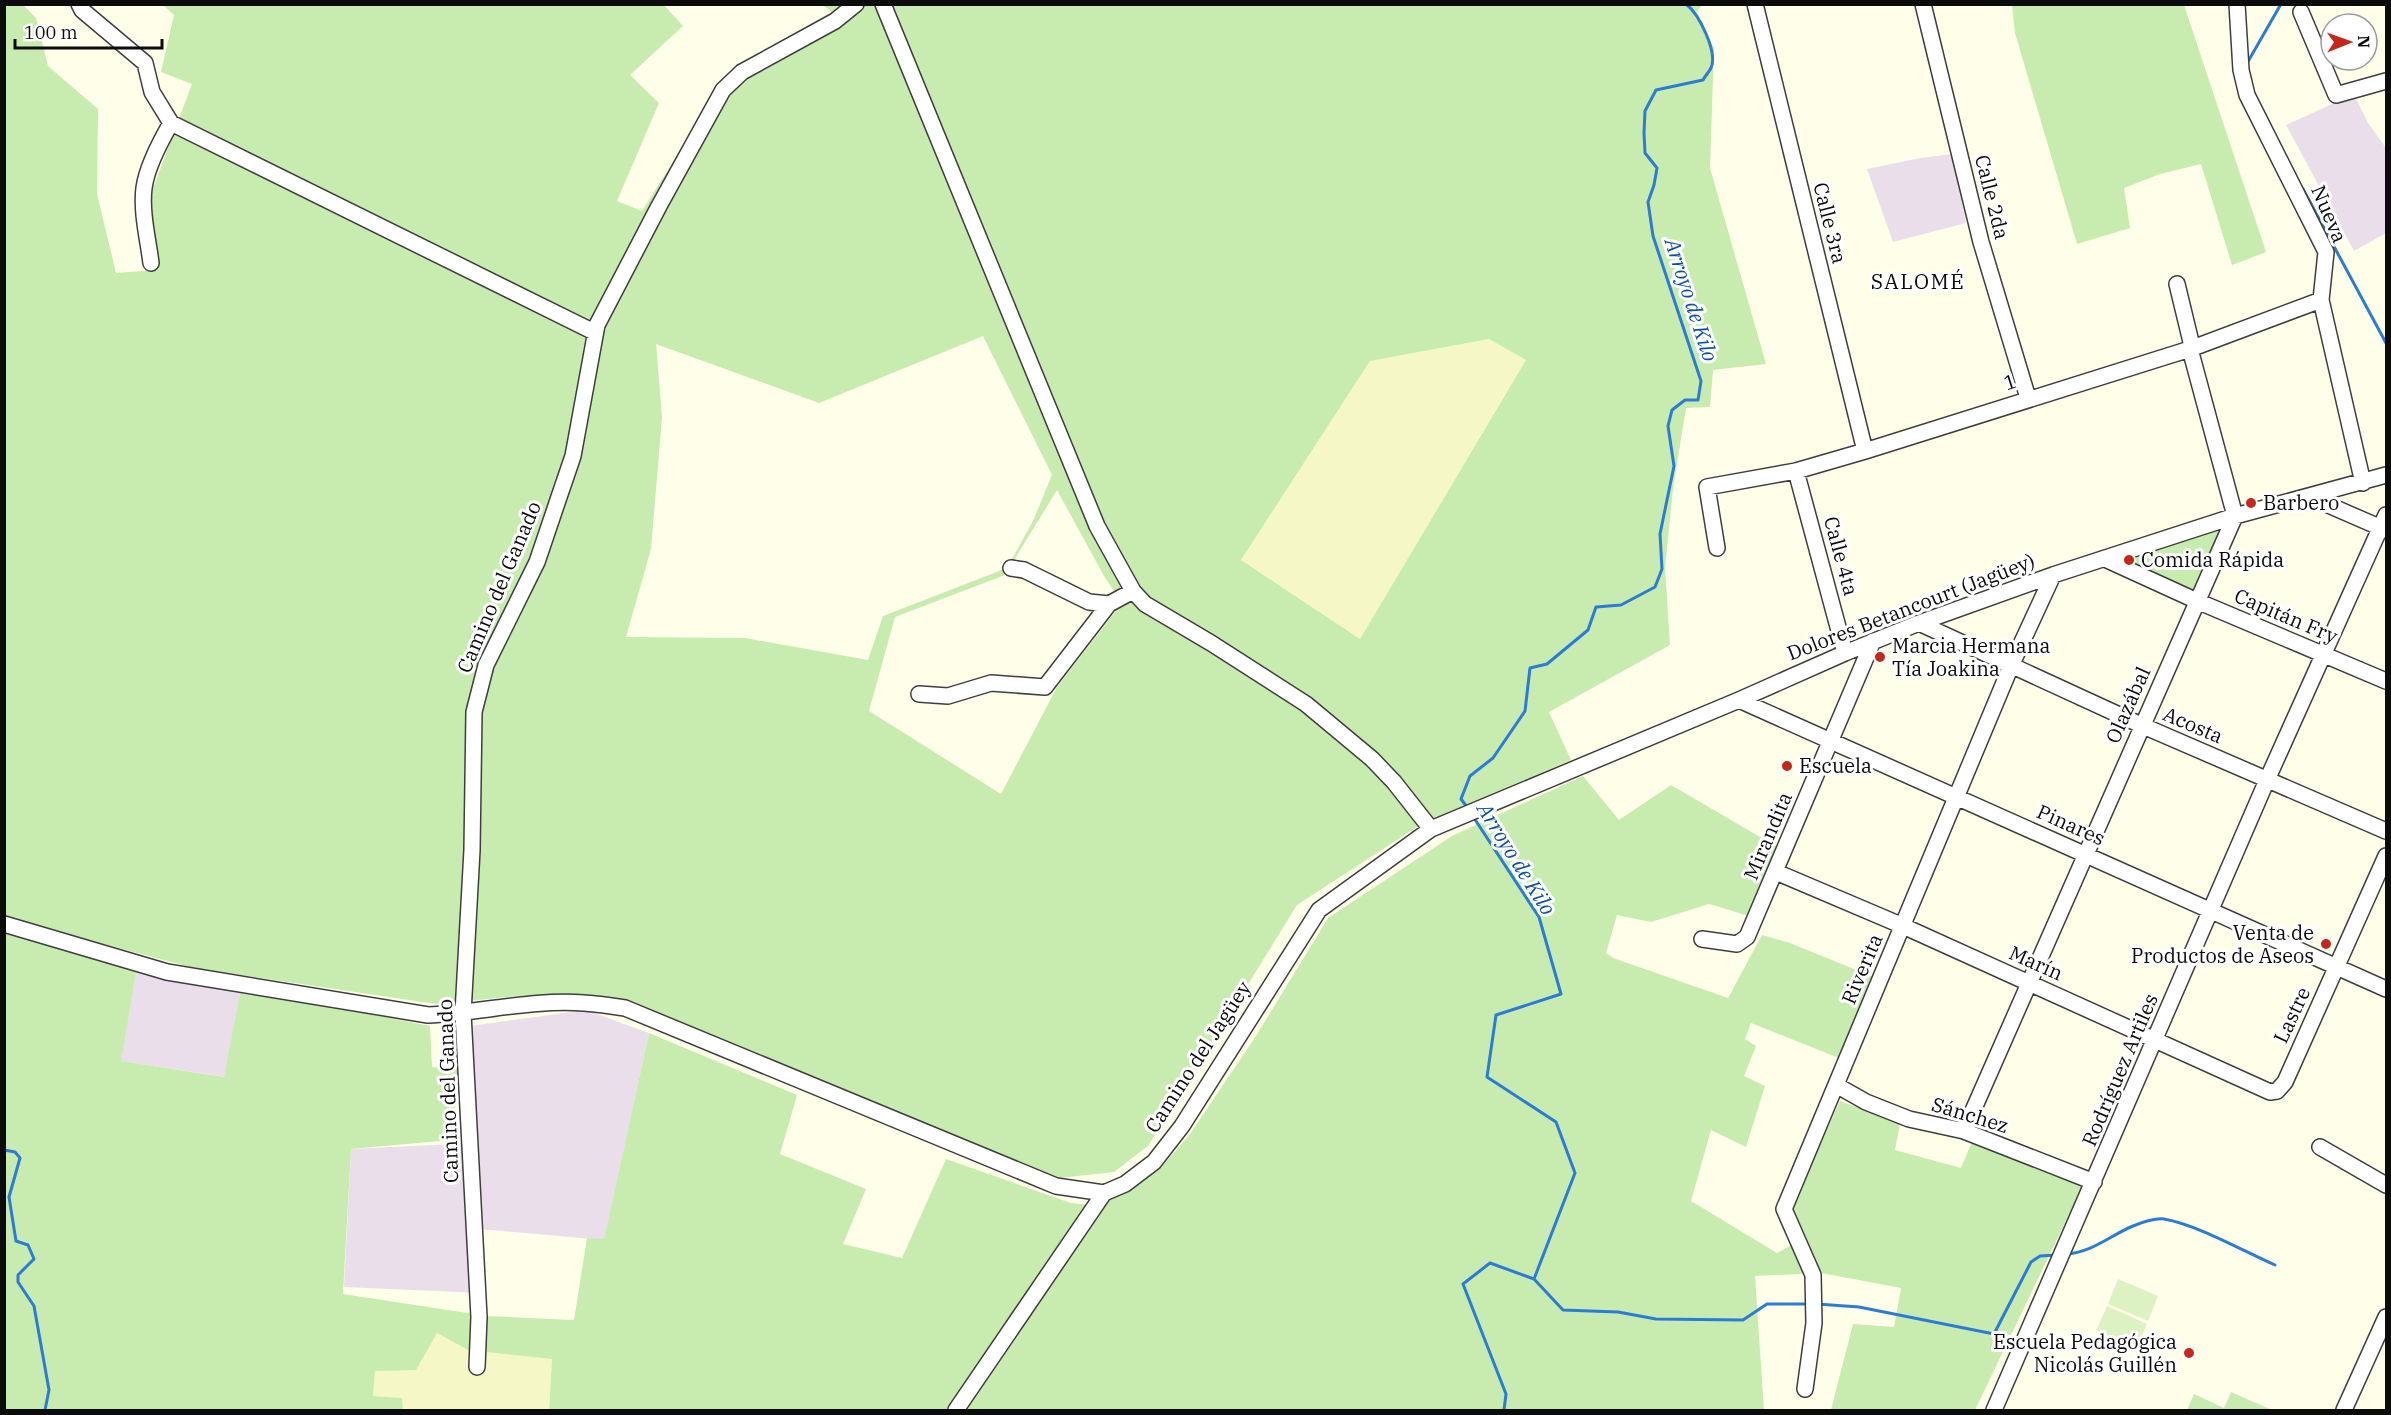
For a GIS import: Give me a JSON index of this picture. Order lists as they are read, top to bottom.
{
  "streets": {
    "street": [
      "Calle 2da",
      "Nueva",
      "Calle 3ra",
      "1",
      "Calle 4ta",
      "Camino del Ganado",
      "Dolores Betancourt (Jagüey)",
      "Capitán Fry",
      "Olazábal",
      "Acosta",
      "Pinares",
      "Mirandita",
      "Marín",
      "Riverita",
      "Lastre",
      "Camino del Jagüey",
      "Rodríguez Artiles",
      "Sánchez"
    ]
  },
  "crossings": [
    ["Calle 2da", "1"],
    ["Nueva", "1"],
    ["Nueva", "Dolores Betancourt (Jagüey)"],
    ["Calle 3ra", "1"],
    ["1", "Calle 4ta"],
    ["Calle 4ta", "Dolores Betancourt (Jagüey)"],
    ["Dolores Betancourt (Jagüey)", "Capitán Fry"],
    ["Dolores Betancourt (Jagüey)", "Olazábal"],
    ["Dolores Betancourt (Jagüey)", "Acosta"],
    ["Dolores Betancourt (Jagüey)", "Pinares"],
    ["Dolores Betancourt (Jagüey)", "Mirandita"],
    ["Dolores Betancourt (Jagüey)", "Riverita"],
    ["Dolores Betancourt (Jagüey)", "Camino del Jagüey"],
    ["Capitán Fry", "Olazábal"],
    ["Capitán Fry", "Rodríguez Artiles"],
    ["Olazábal", "Acosta"],
    ["Olazábal", "Pinares"],
    ["Olazábal", "Marín"],
    ["Olazábal", "Sánchez"],
    ["Acosta", "Riverita"],
    ["Acosta", "Rodríguez Artiles"],
    ["Pinares", "Mirandita"],
    ["Pinares", "Riverita"],
    ["Pinares", "Lastre"],
    ["Pinares", "Rodríguez Artiles"],
    ["Mirandita", "Marín"],
    ["Marín", "Riverita"],
    ["Marín", "Lastre"],
    ["Marín", "Rodríguez Artiles"],
    ["Riverita", "Sánchez"],
    ["Rodríguez Artiles", "Sánchez"]
  ],
  "districts": ["SALOMÉ"],
  "water": ["Arroyo de Kilo"],
  "places": [
    "Barbero",
    "Comida Rápida",
    "Marcia Hermana Tía Joakina",
    "Escuela",
    "Venta de Productos de Aseos",
    "Escuela Pedagógica Nicolás Guillén"
  ],
  "scale_bar": "100 m",
  "north": "right"
}
